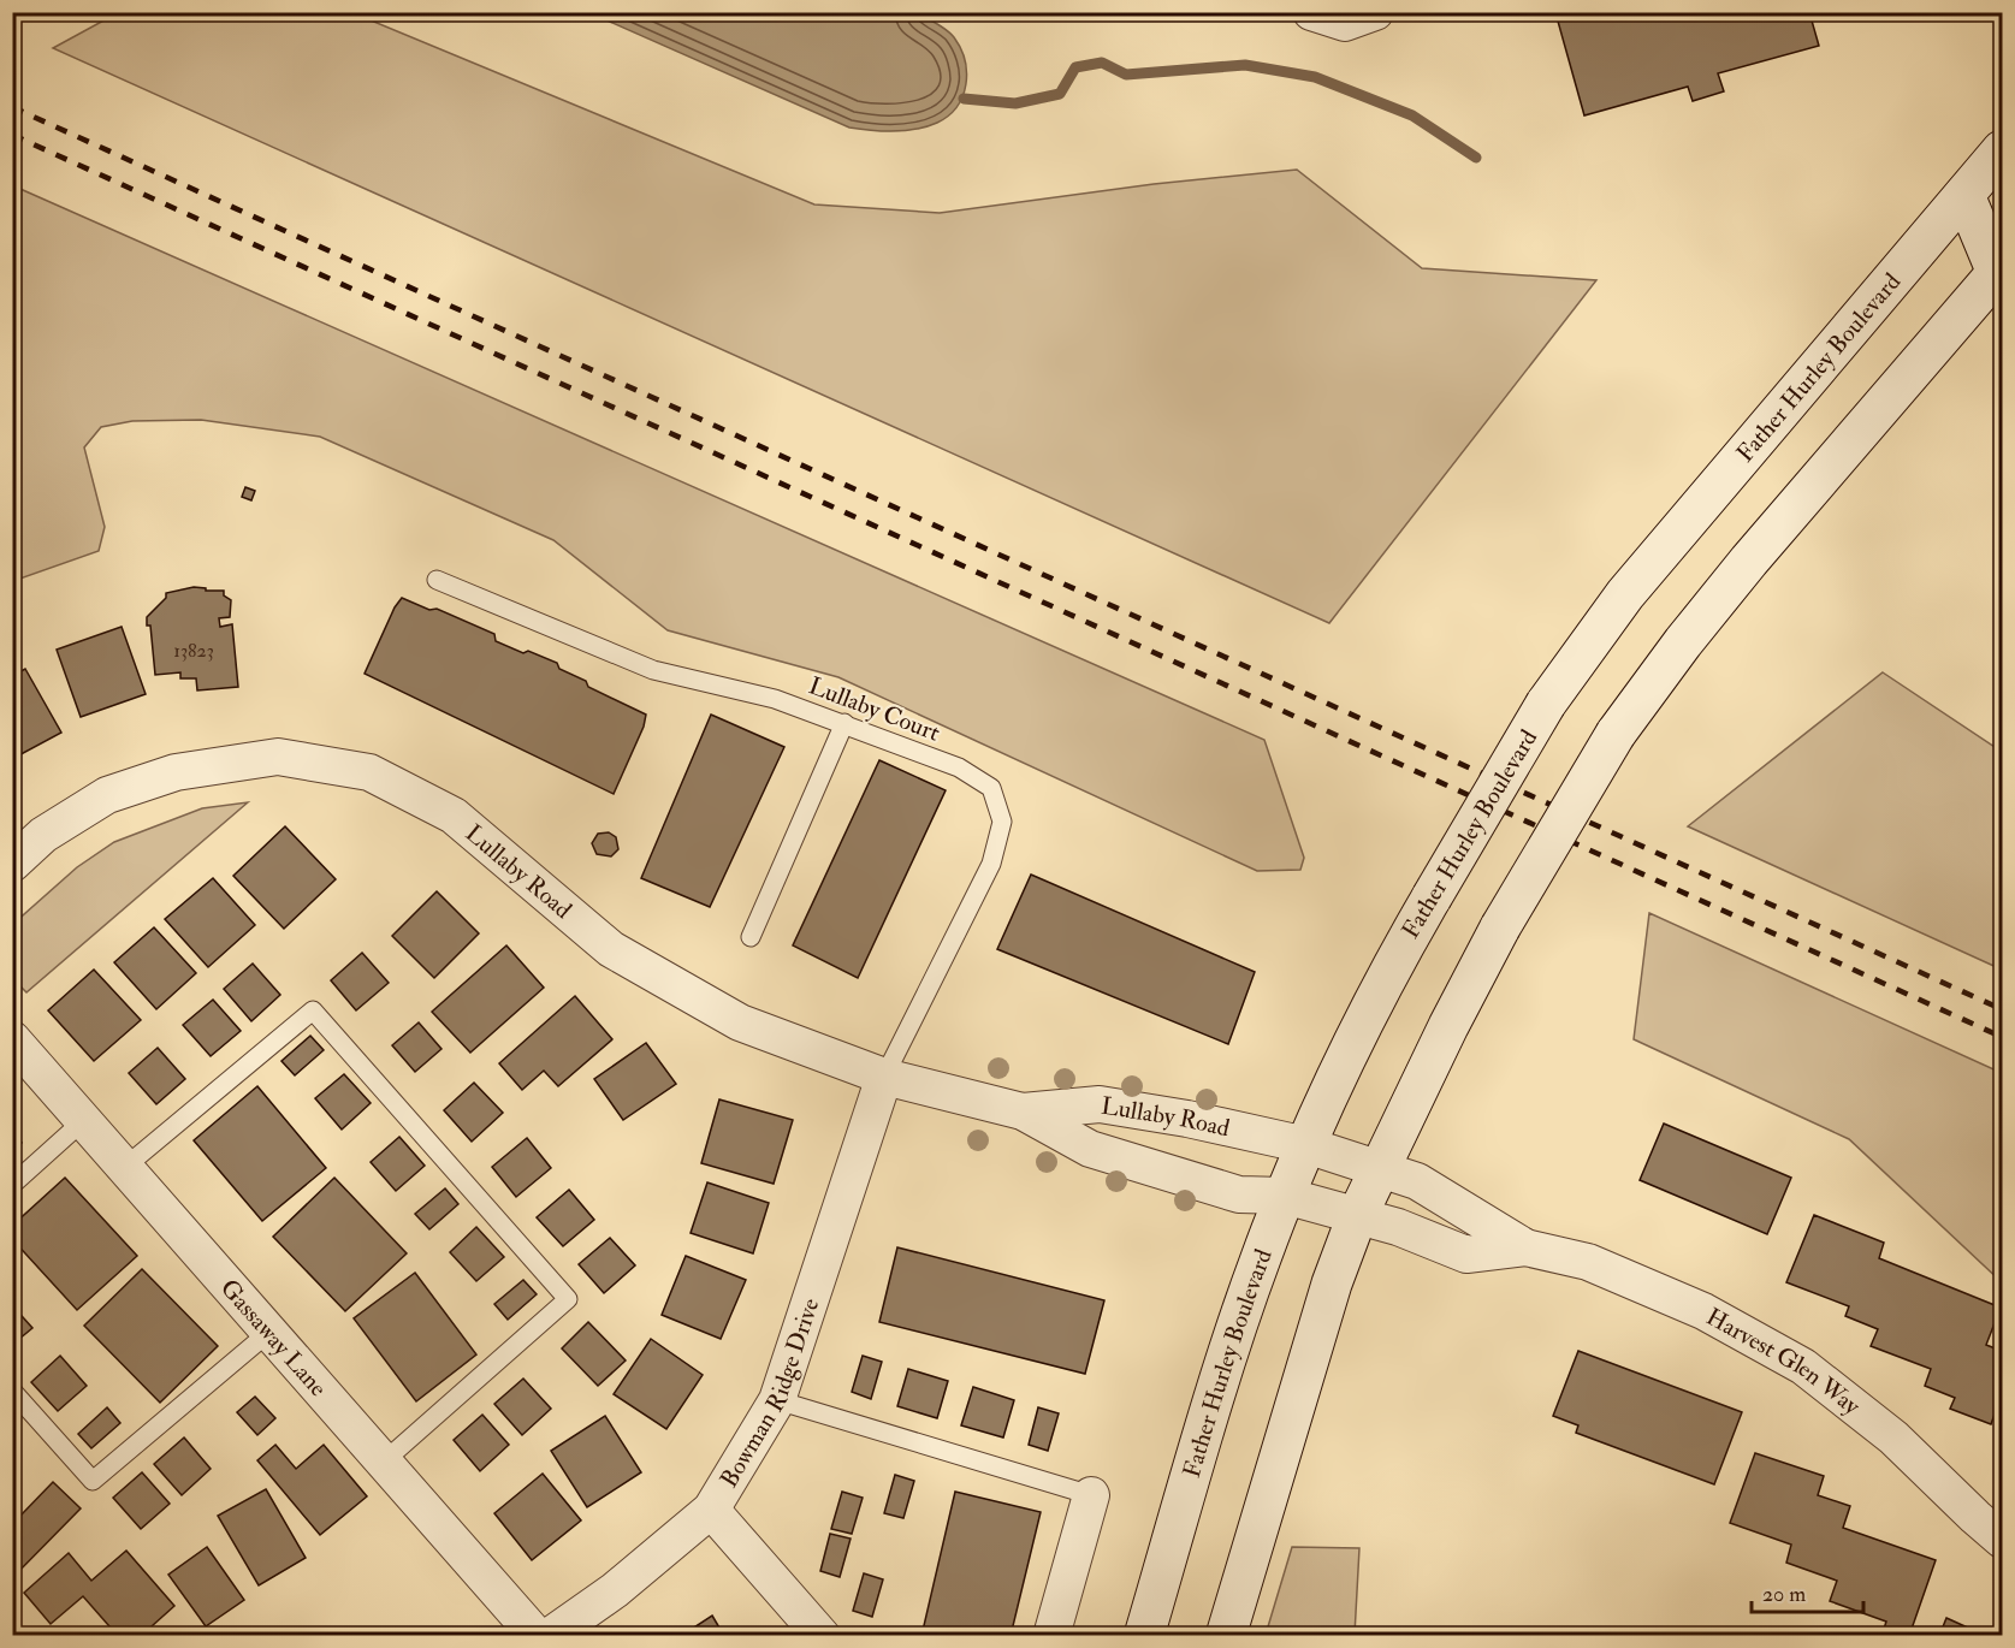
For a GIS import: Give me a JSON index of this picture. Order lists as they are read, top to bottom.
{
  "streets": {
    "main road": ["Father Hurley Boulevard"],
    "street": [
      "Lullaby Road",
      "Gassaway Lane",
      "Harvest Glen Way",
      "Bowman Ridge Drive"
    ],
    "lane": ["Lullaby Court"]
  },
  "crossings": [
    ["Father Hurley Boulevard", "Lullaby Road"],
    ["Father Hurley Boulevard", "Harvest Glen Way"],
    ["Lullaby Court", "Lullaby Road"],
    ["Lullaby Court", "Bowman Ridge Drive"],
    ["Lullaby Road", "Harvest Glen Way"],
    ["Lullaby Road", "Bowman Ridge Drive"]
  ],
  "house_numbers": ["13823"],
  "scale_bar": "20 m"
}
